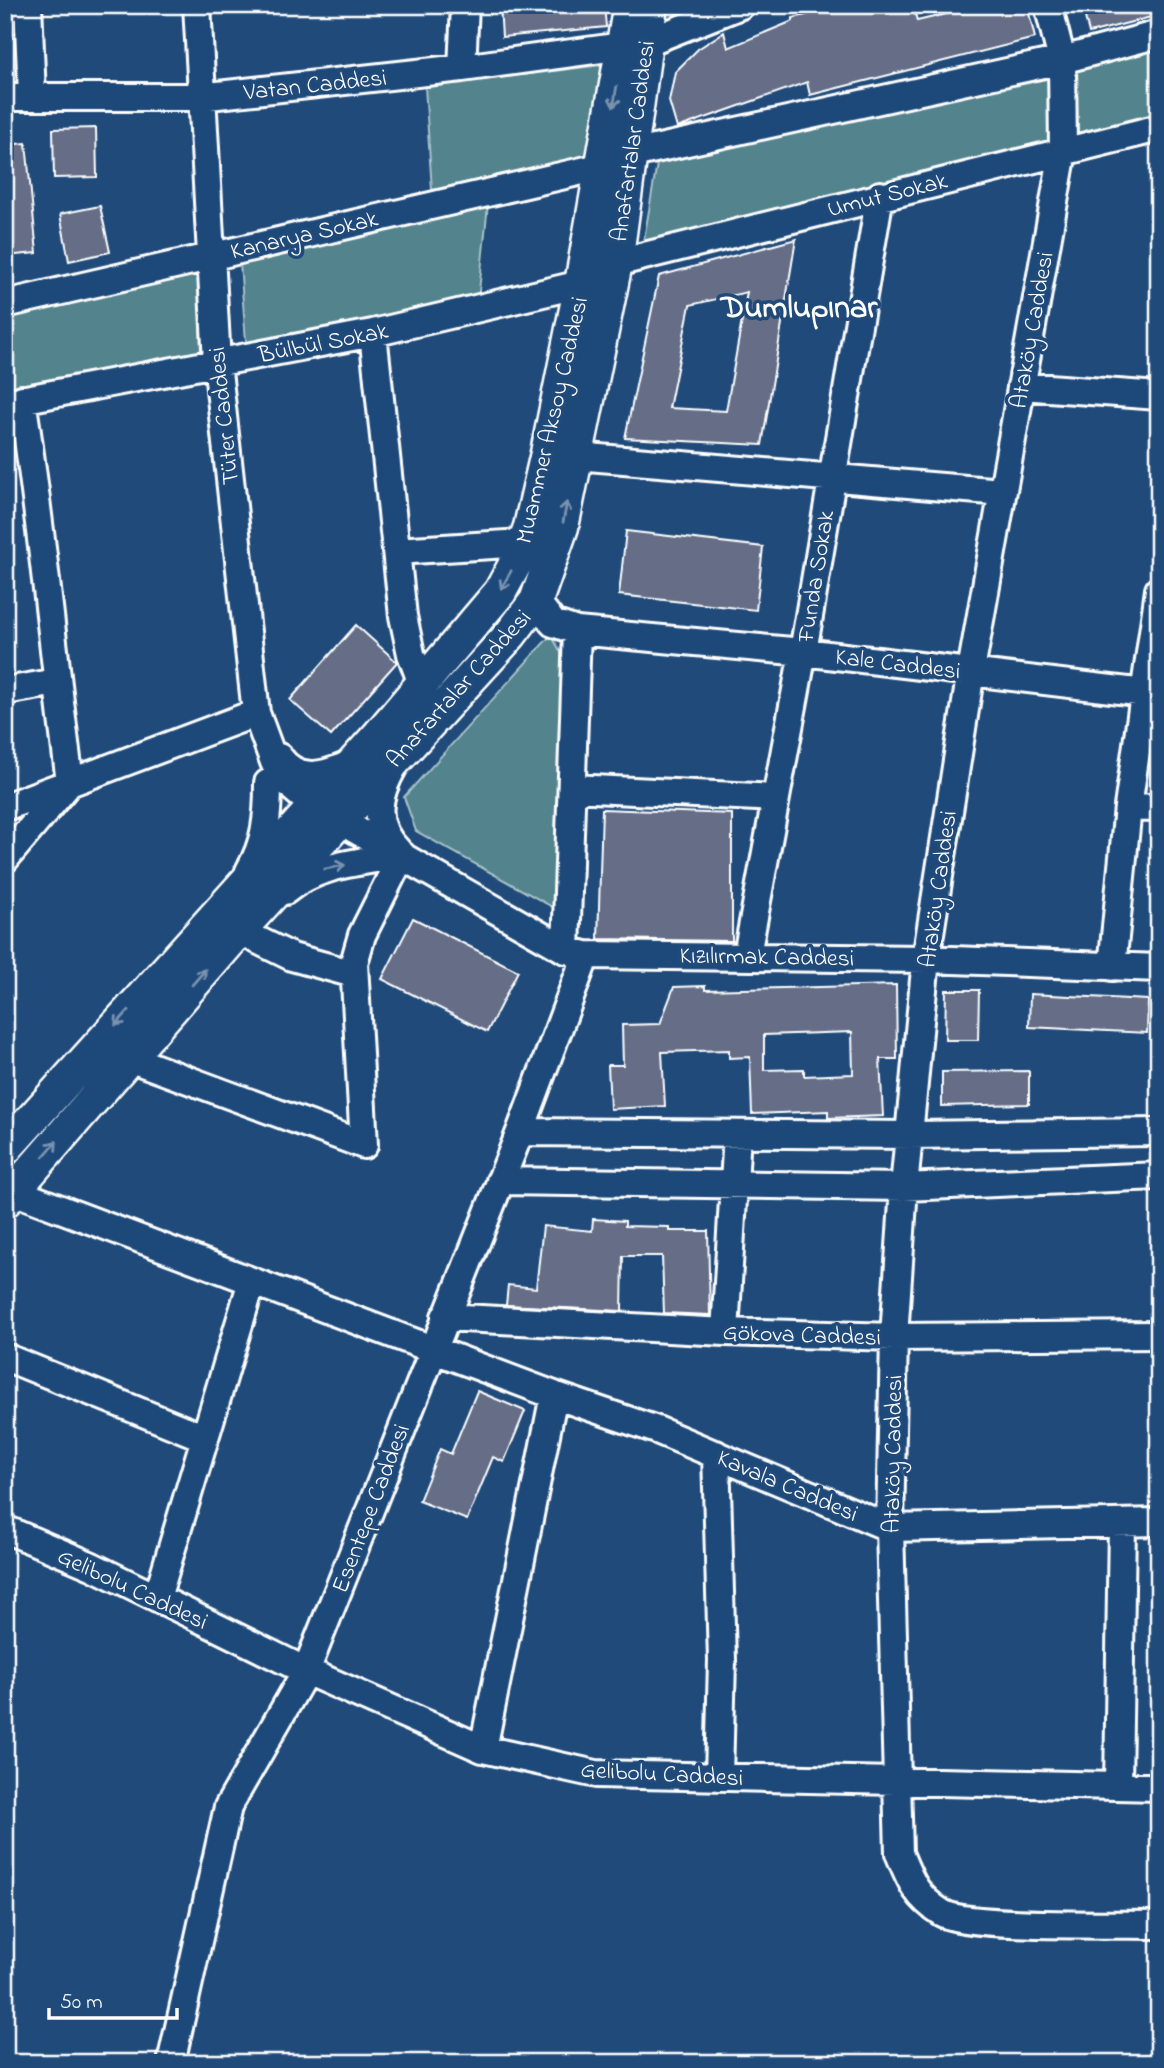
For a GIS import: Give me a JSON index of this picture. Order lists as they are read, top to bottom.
{
  "streets": {
    "main road": ["Anafartalar Caddesi", "Muammer Aksoy Caddesi"],
    "street": [
      "Vatan Caddesi",
      "Umut Sokak",
      "Kanarya Sokak",
      "Ataköy Caddesi",
      "Bülbül Sokak",
      "Tüter Caddesi",
      "Funda Sokak",
      "Kale Caddesi",
      "Kızılırmak Caddesi",
      "Gökova Caddesi",
      "Kavala Caddesi",
      "Esentepe Caddesi",
      "Gelibolu Caddesi"
    ]
  },
  "crossings": [
    ["Vatan Caddesi", "Anafartalar Caddesi"],
    ["Vatan Caddesi", "Tüter Caddesi"],
    ["Vatan Caddesi", "Muammer Aksoy Caddesi"],
    ["Anafartalar Caddesi", "Umut Sokak"],
    ["Anafartalar Caddesi", "Kanarya Sokak"],
    ["Anafartalar Caddesi", "Tüter Caddesi"],
    ["Anafartalar Caddesi", "Muammer Aksoy Caddesi"],
    ["Anafartalar Caddesi", "Kale Caddesi"],
    ["Anafartalar Caddesi", "Kavala Caddesi"],
    ["Umut Sokak", "Ataköy Caddesi"],
    ["Umut Sokak", "Funda Sokak"],
    ["Kanarya Sokak", "Ataköy Caddesi"],
    ["Kanarya Sokak", "Tüter Caddesi"],
    ["Kanarya Sokak", "Muammer Aksoy Caddesi"],
    ["Ataköy Caddesi", "Kale Caddesi"],
    ["Ataköy Caddesi", "Kızılırmak Caddesi"],
    ["Ataköy Caddesi", "Gökova Caddesi"],
    ["Ataköy Caddesi", "Kavala Caddesi"],
    ["Ataköy Caddesi", "Gelibolu Caddesi"],
    ["Bülbül Sokak", "Tüter Caddesi"],
    ["Bülbül Sokak", "Muammer Aksoy Caddesi"],
    ["Tüter Caddesi", "Muammer Aksoy Caddesi"],
    ["Funda Sokak", "Kale Caddesi"],
    ["Funda Sokak", "Kızılırmak Caddesi"],
    ["Kale Caddesi", "Esentepe Caddesi"],
    ["Kızılırmak Caddesi", "Esentepe Caddesi"],
    ["Gökova Caddesi", "Esentepe Caddesi"],
    ["Kavala Caddesi", "Esentepe Caddesi"],
    ["Esentepe Caddesi", "Gelibolu Caddesi"]
  ],
  "districts": ["Dumlupınar"],
  "scale_bar": "50 m"
}
